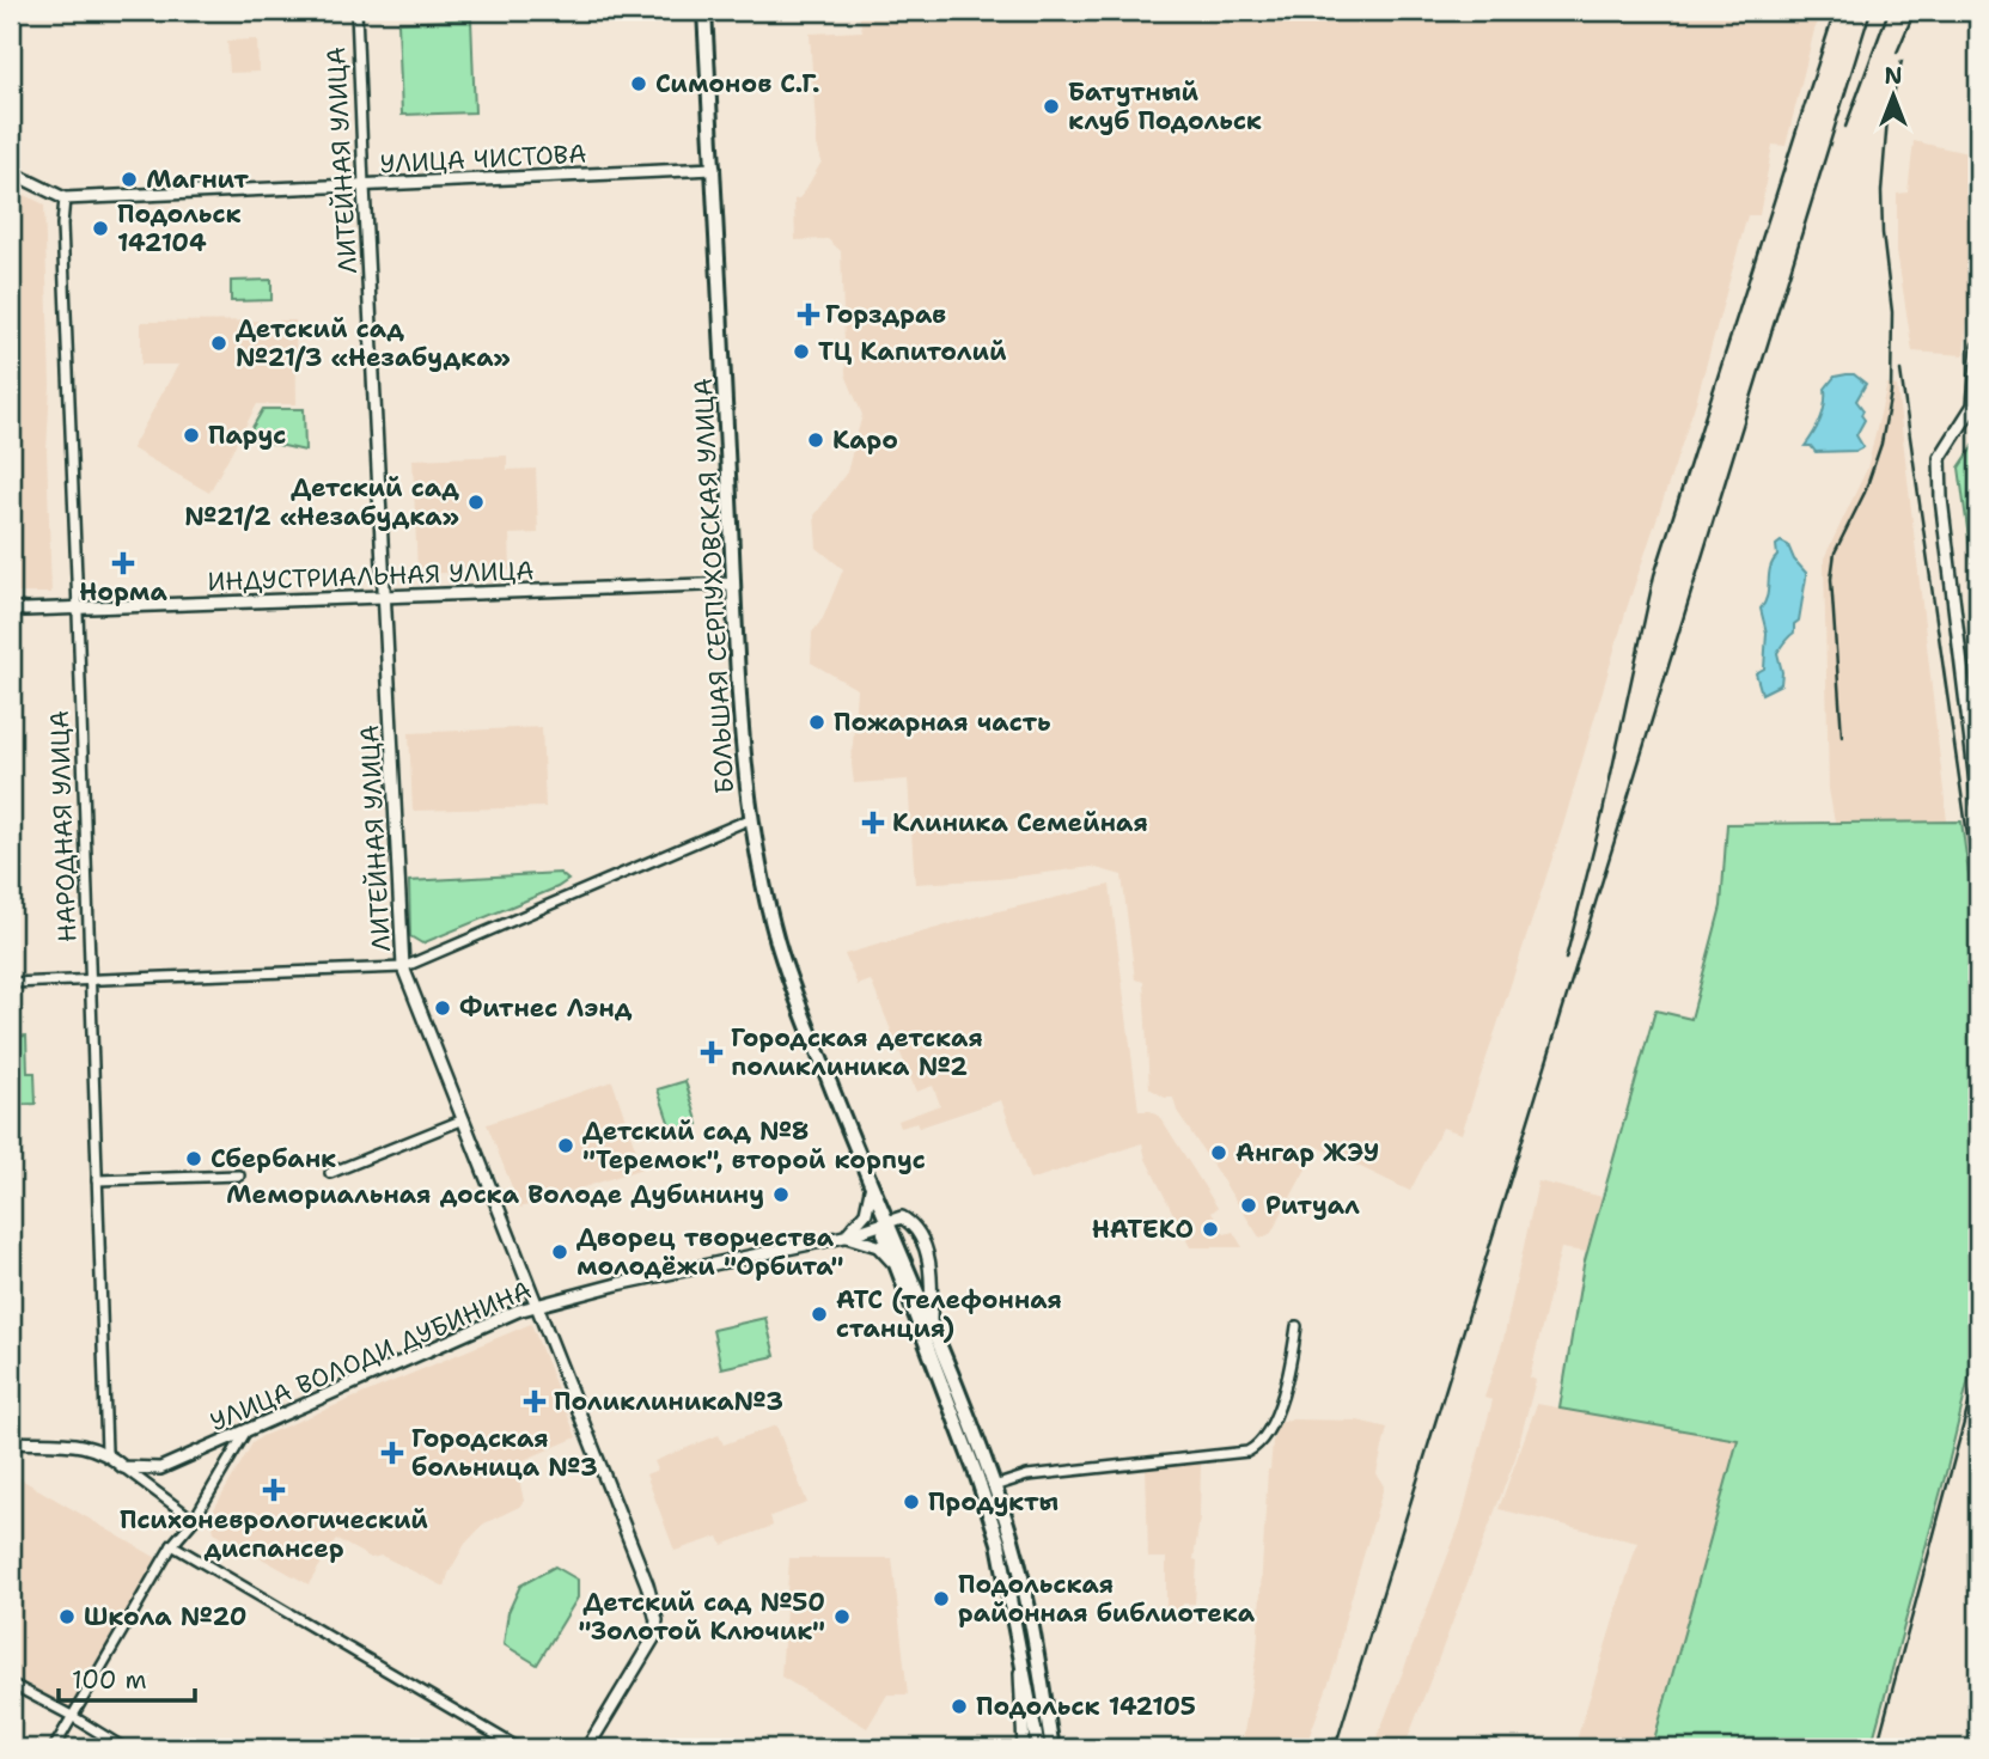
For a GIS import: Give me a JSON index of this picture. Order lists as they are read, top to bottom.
{
  "streets": {
    "main road": ["БОЛЬШАЯ СЕРПУХОВСКАЯ УЛИЦА"],
    "street": [
      "УЛИЦА ЧИСТОВА",
      "ЛИТЕЙНАЯ УЛИЦА",
      "ИНДУСТРИАЛЬНАЯ УЛИЦА",
      "НАРОДНАЯ УЛИЦА",
      "УЛИЦА ВОЛОДИ ДУБИНИНА"
    ]
  },
  "crossings": [
    ["УЛИЦА ЧИСТОВА", "ЛИТЕЙНАЯ УЛИЦА"],
    ["УЛИЦА ЧИСТОВА", "БОЛЬШАЯ СЕРПУХОВСКАЯ УЛИЦА"],
    ["УЛИЦА ЧИСТОВА", "НАРОДНАЯ УЛИЦА"],
    ["ЛИТЕЙНАЯ УЛИЦА", "ИНДУСТРИАЛЬНАЯ УЛИЦА"],
    ["ЛИТЕЙНАЯ УЛИЦА", "УЛИЦА ВОЛОДИ ДУБИНИНА"],
    ["ИНДУСТРИАЛЬНАЯ УЛИЦА", "БОЛЬШАЯ СЕРПУХОВСКАЯ УЛИЦА"],
    ["ИНДУСТРИАЛЬНАЯ УЛИЦА", "НАРОДНАЯ УЛИЦА"],
    ["БОЛЬШАЯ СЕРПУХОВСКАЯ УЛИЦА", "УЛИЦА ВОЛОДИ ДУБИНИНА"]
  ],
  "places": {
    "other": [
      "Симонов С.Г.",
      "Батутный клуб Подольск",
      "Магнит",
      "Подольск 142104",
      "Детский сад №21/3 «Незабудка»",
      "ТЦ Капитолий",
      "Парус",
      "Каро",
      "Детский сад №21/2 «Незабудка»",
      "Пожарная часть",
      "Фитнес Лэнд",
      "Детский сад №8 \"Теремок\", второй корпус",
      "Ангар ЖЭУ",
      "Сбербанк",
      "Мемориальная доска Володе Дубинину",
      "Ритуал",
      "НАТЕКО",
      "Дворец творчества молодёжи \"Орбита\"",
      "АТС (телефонная станция)",
      "Продукты",
      "Подольская районная библиотека",
      "Школа №20",
      "Детский сад №50 \"Золотой Ключик\"",
      "Подольск 142105"
    ],
    "health": [
      "Горздрав",
      "Норма",
      "Клиника Семейная",
      "Городская детская поликлиника №2",
      "Поликлиника№3",
      "Городская больница №3",
      "Психоневрологический диспансер"
    ]
  },
  "scale_bar": "100 m",
  "north": "top"
}
